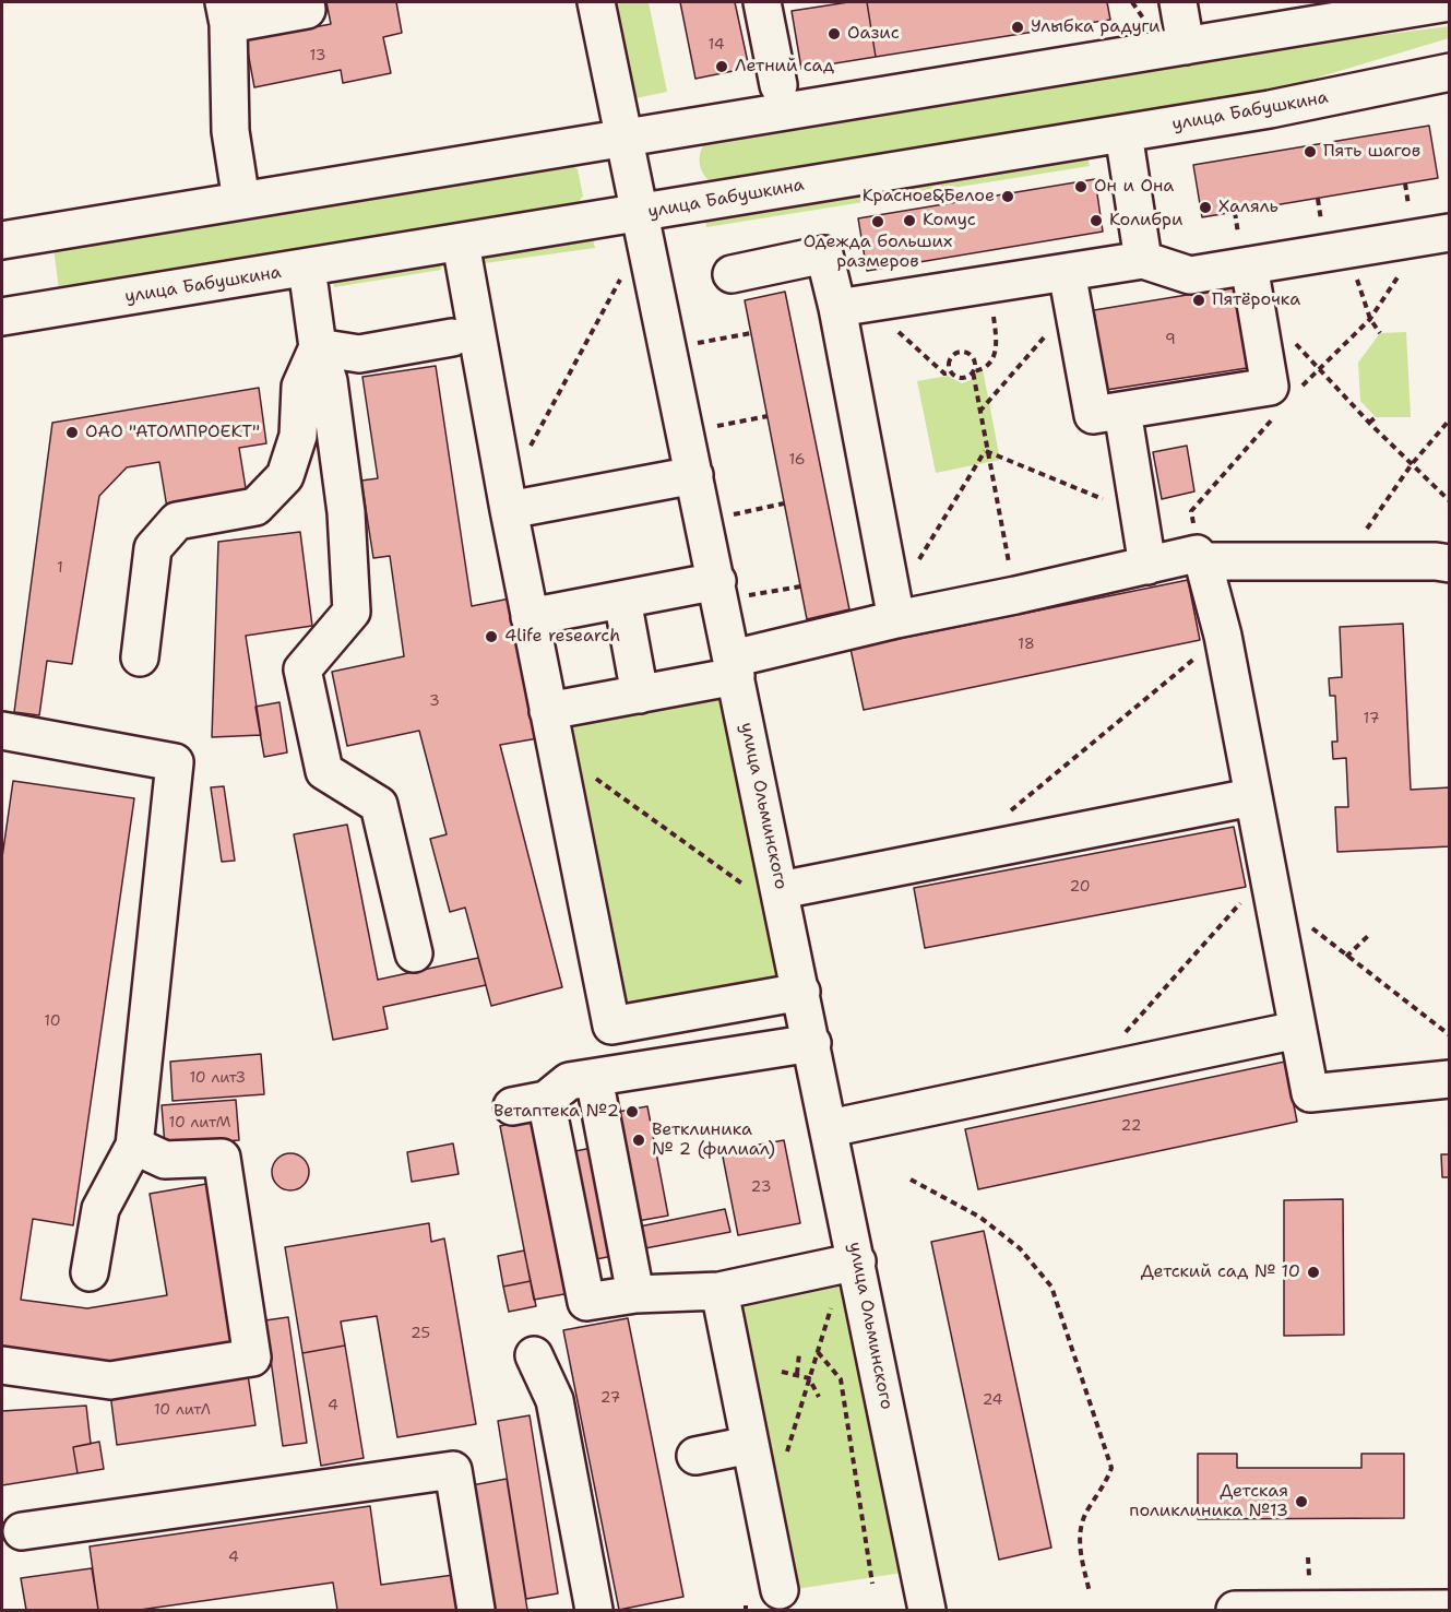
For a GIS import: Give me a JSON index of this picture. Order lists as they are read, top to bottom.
{
  "streets": {
    "street": ["улица Бабушкина", "улица Ольминского"]
  },
  "crossings": [
    ["улица Бабушкина", "улица Ольминского"]
  ],
  "places": [
    "Улыбка радуги",
    "Оазис",
    "Летний сад",
    "Пять шагов",
    "Он и Она",
    "Красное&Белое",
    "Халяль",
    "Комус",
    "Колибри",
    "Одежда больших размеров",
    "Пятёрочка",
    "ОАО \"АТОМПРОЕКТ\"",
    "4life research",
    "Ветаптека №2",
    "Ветклиника № 2 (филиал)",
    "Детский сад № 10",
    "Детская поликлиника №13"
  ],
  "house_numbers": [
    "14",
    "13",
    "9",
    "16",
    "1",
    "18",
    "3",
    "17",
    "20",
    "10",
    "10 литЗ",
    "10 литМ",
    "22",
    "23",
    "25",
    "27",
    "24",
    "4",
    "10 литЛ",
    "4"
  ]
}
